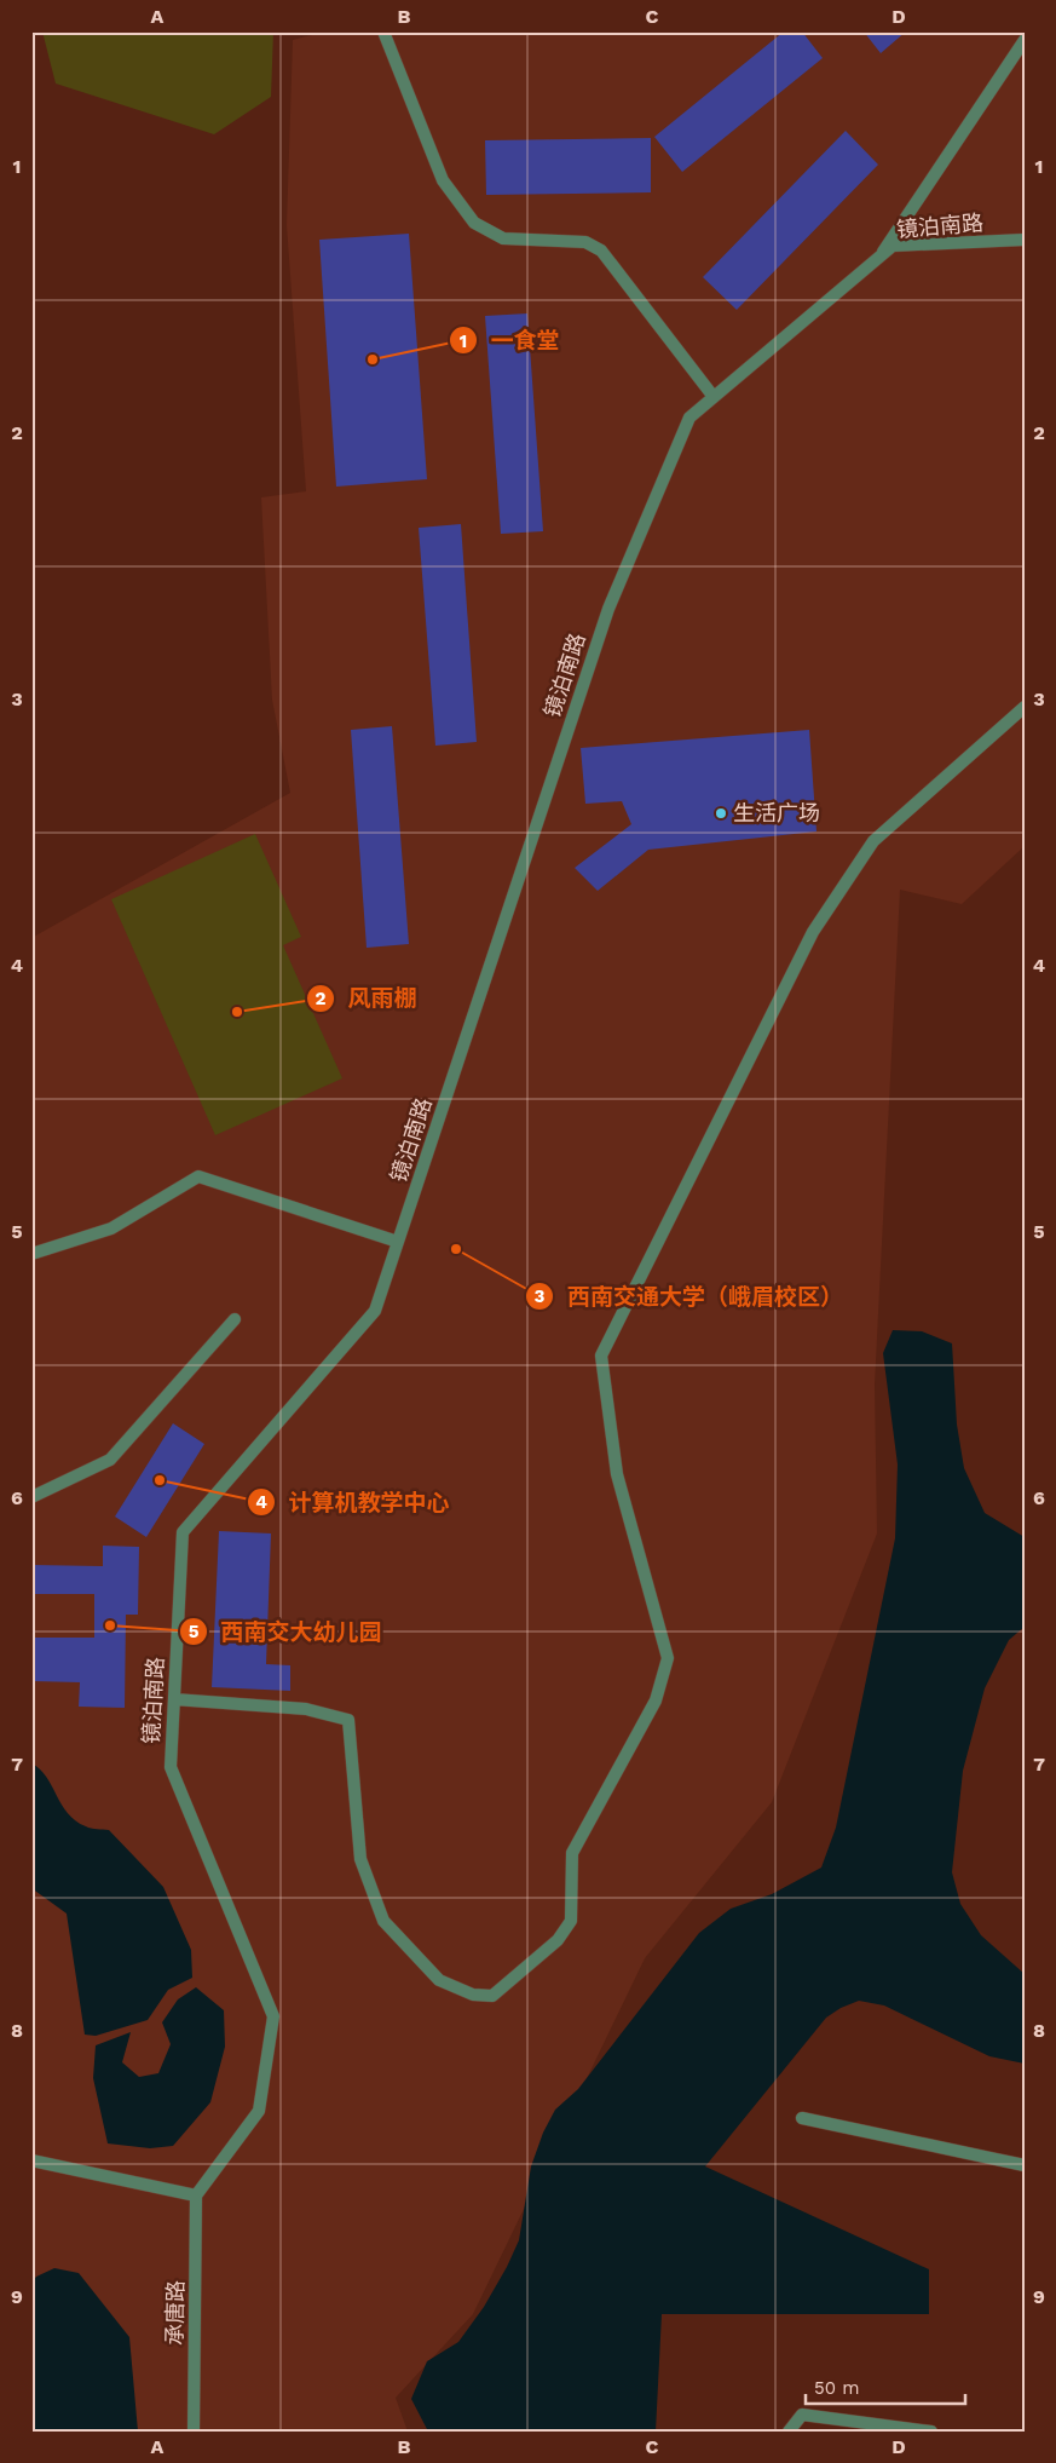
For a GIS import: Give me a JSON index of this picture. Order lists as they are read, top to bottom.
{
  "streets": {
    "street": ["镜泊南路", "承唐路"]
  },
  "crossings": [
    ["镜泊南路", "承唐路"]
  ],
  "places": [
    "一食堂",
    "生活广场",
    "风雨棚",
    "西南交通大学（峨眉校区）",
    "计算机教学中心",
    "西南交大幼儿园"
  ],
  "scale_bar": "50 m",
  "grid": {
    "columns": [
      "A",
      "B",
      "C",
      "D"
    ],
    "rows": [
      "1",
      "2",
      "3",
      "4",
      "5",
      "6",
      "7",
      "8",
      "9"
    ]
  }
}
